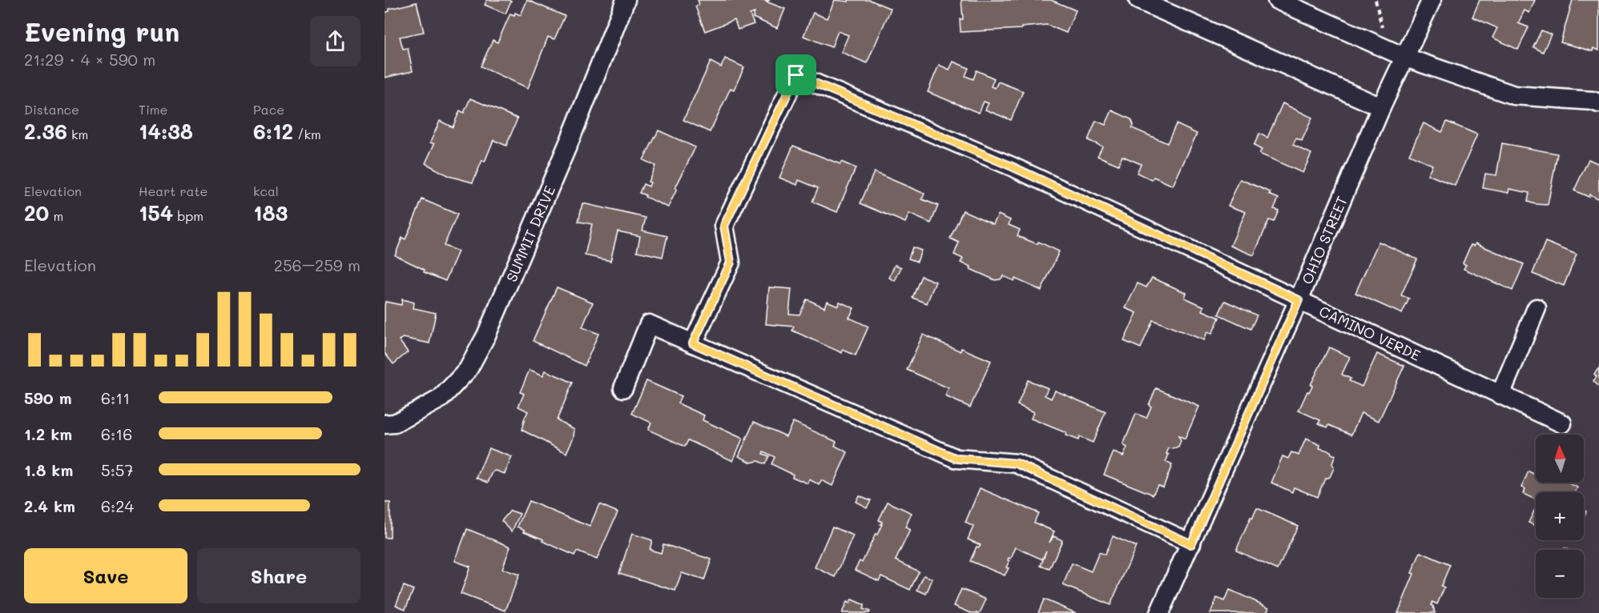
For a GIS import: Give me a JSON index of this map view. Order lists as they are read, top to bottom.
{
  "streets": {
    "street": ["SUMMIT DRIVE", "OHIO STREET", "CAMINO VERDE"]
  },
  "crossings": [
    ["OHIO STREET", "CAMINO VERDE"]
  ],
  "north": "top",
  "page": {
    "heading": ["Evening run", "21:29 · 4 × 590 m"],
    "stats": [
      ["Distance", "2.36 km"],
      ["Time", "14:38"],
      ["Pace", "6:12 /km"],
      ["Elevation", "20 m"],
      ["Heart rate", "154 bpm"],
      ["kcal", "183"]
    ],
    "chart": ["Elevation", "256–259 m"],
    "list": [
      {
        "name": "590 m",
        "note": "6:11"
      },
      {
        "name": "1.2 km",
        "note": "6:16"
      },
      {
        "name": "1.8 km",
        "note": "5:57"
      },
      {
        "name": "2.4 km",
        "note": "6:24"
      }
    ],
    "map_buttons": ["+", "−"],
    "buttons": ["Save", "Share"]
  }
}
